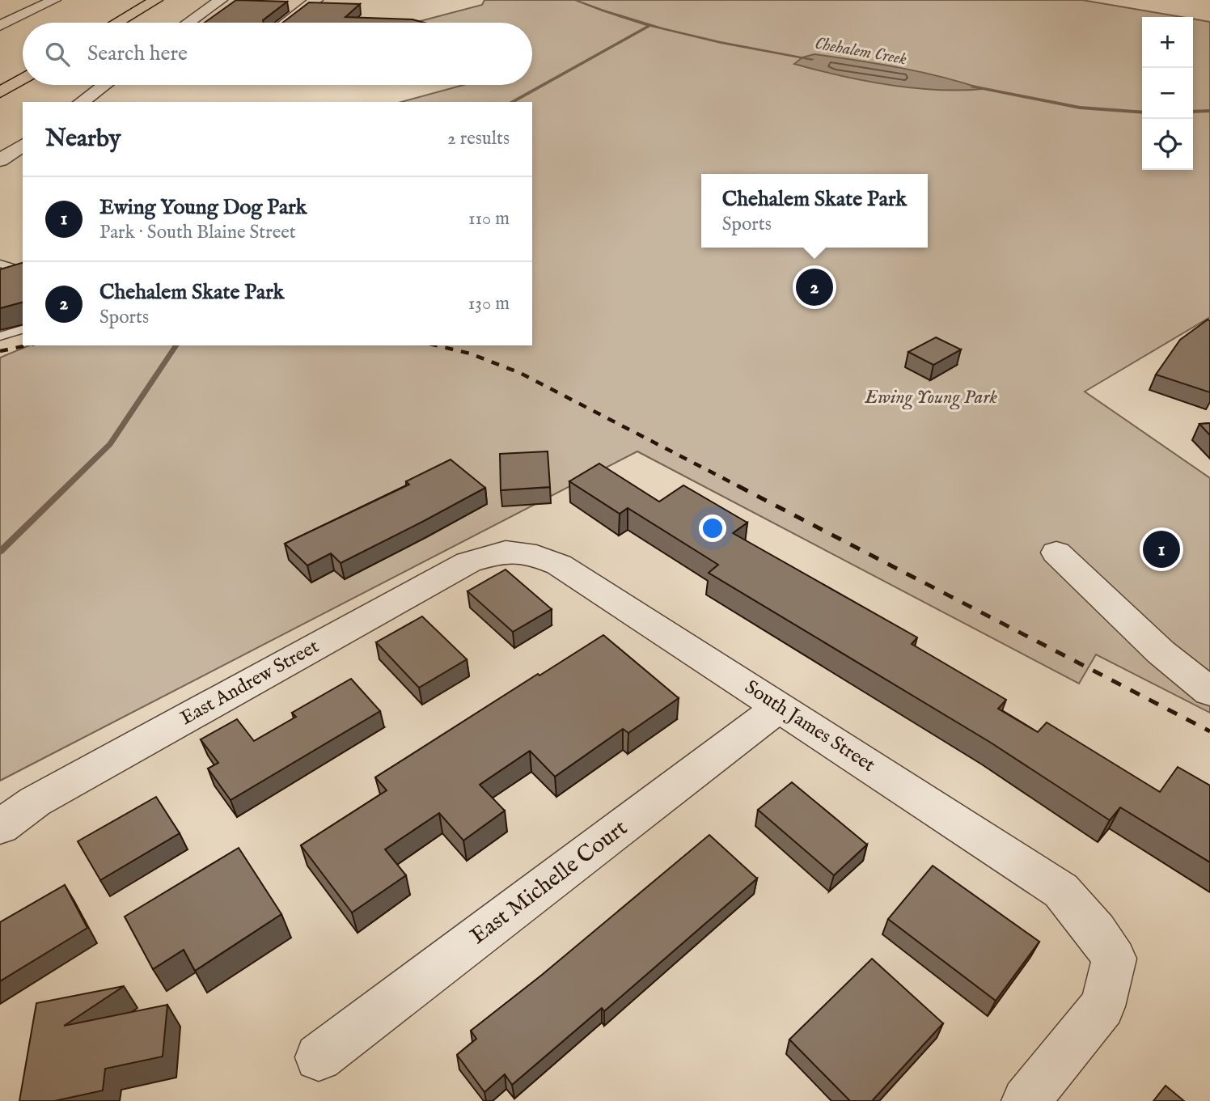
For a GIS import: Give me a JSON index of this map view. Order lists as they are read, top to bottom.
{
  "streets": {
    "street": ["East Andrew Street", "South James Street", "East Michelle Court"]
  },
  "crossings": [
    ["East Andrew Street", "South James Street"],
    ["South James Street", "East Michelle Court"]
  ],
  "water": ["Chehalem Creek"],
  "parks": ["Ewing Young Park"],
  "page": {
    "map_buttons": ["+", "−"],
    "search": "Search here",
    "heading": ["Nearby", "2 results"],
    "popup": ["Chehalem Skate Park", "Sports"],
    "list": [
      {
        "mark": "1",
        "name": "Ewing Young Dog Park",
        "note": "Park · South Blaine Street",
        "value": "110 m"
      },
      {
        "mark": "2",
        "name": "Chehalem Skate Park",
        "note": "Sports",
        "value": "130 m"
      }
    ],
    "pins": ["2", "1"]
  }
}
